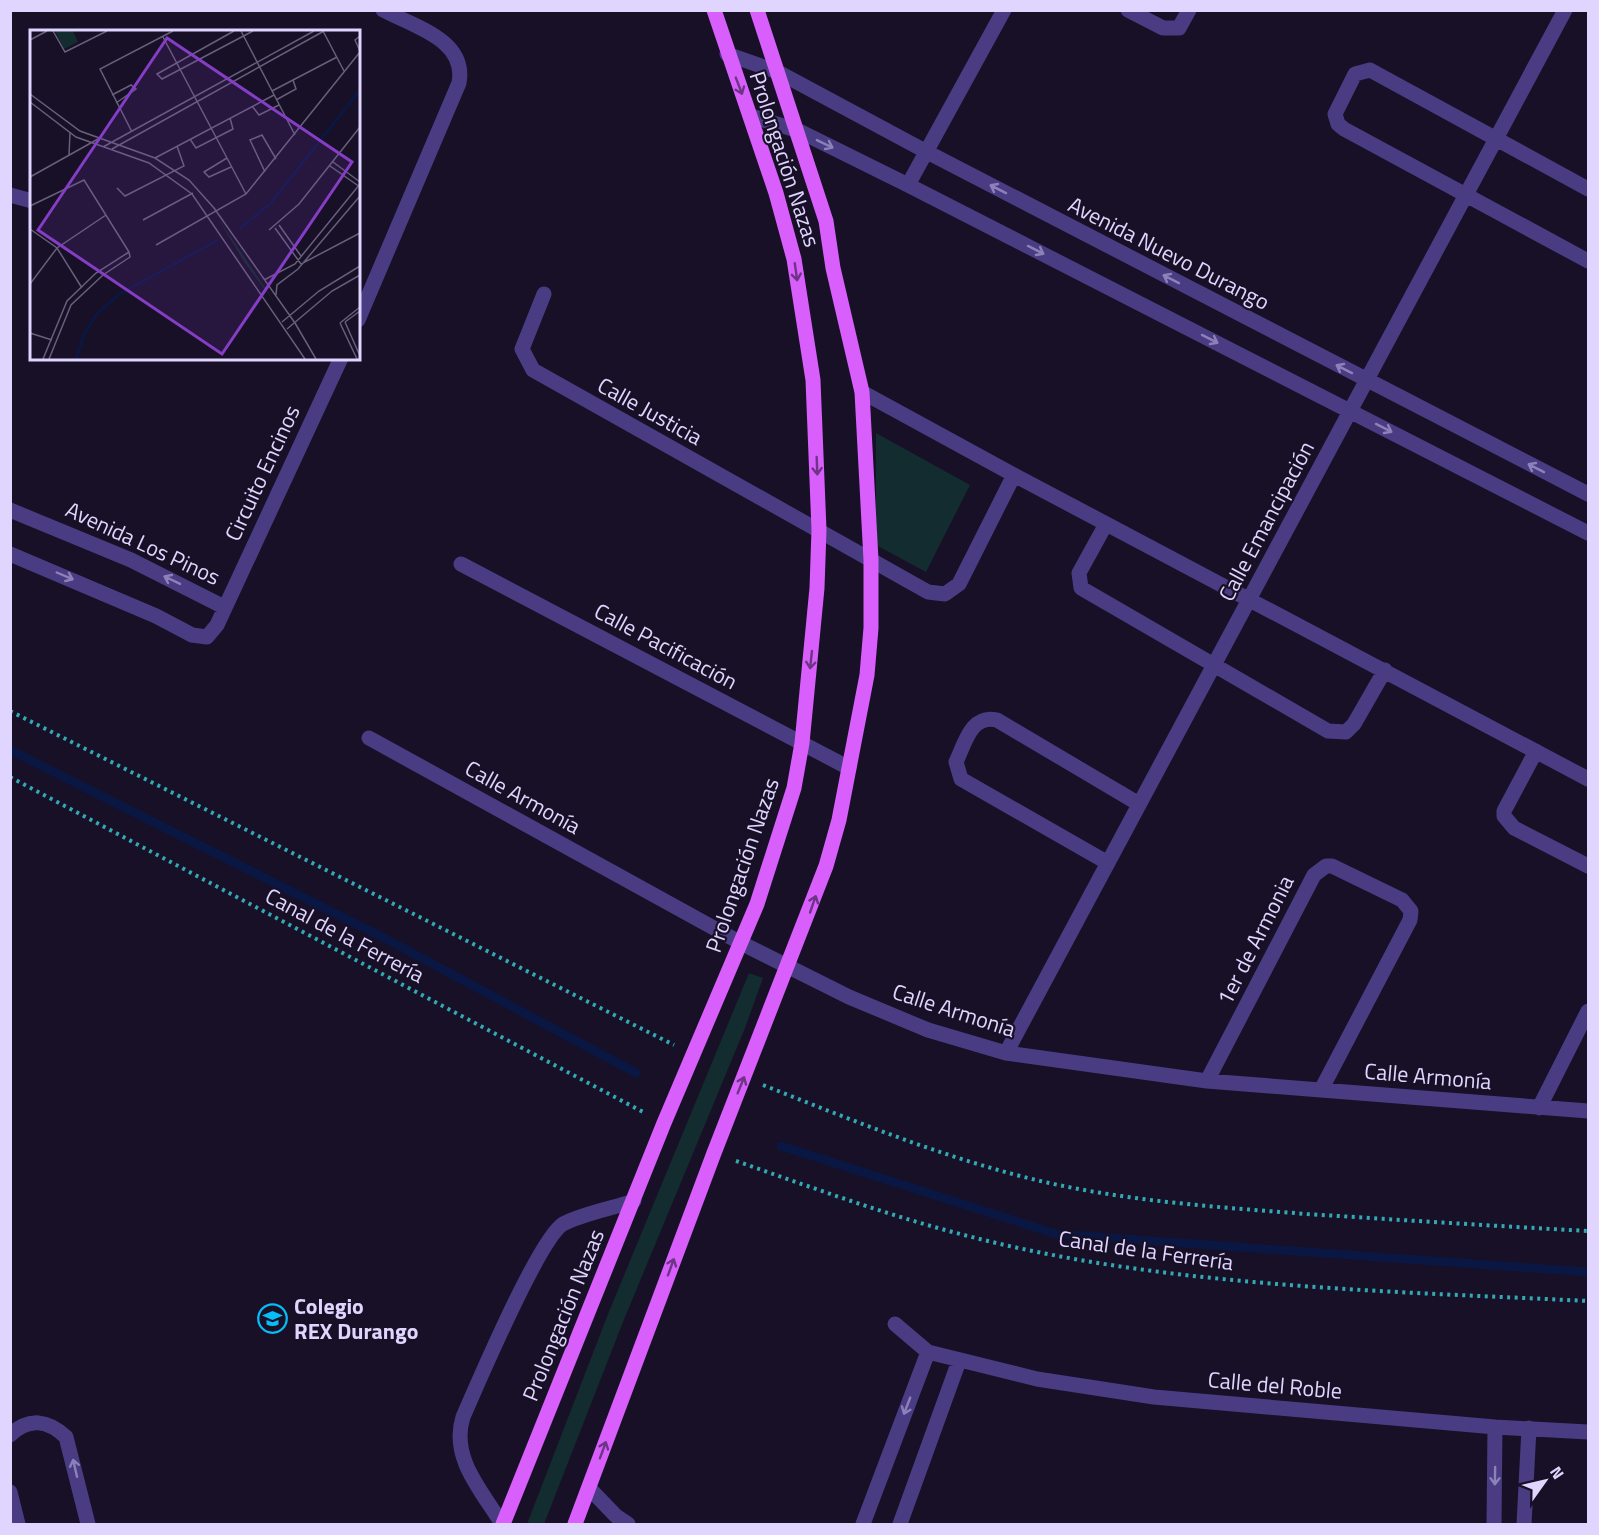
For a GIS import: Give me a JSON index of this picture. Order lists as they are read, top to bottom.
{
  "streets": {
    "main road": ["Prolongación Nazas"],
    "street": [
      "Avenida Nuevo Durango",
      "Calle Justicia",
      "Circuito Encinos",
      "Calle Emancipación",
      "Avenida Los Pinos",
      "Calle Pacificación",
      "Calle Armonía",
      "1er de Armonia",
      "Calle del Roble"
    ],
    "path": ["Canal de la Ferrería"]
  },
  "crossings": [
    ["Prolongación Nazas", "Avenida Nuevo Durango"],
    ["Prolongación Nazas", "Calle Justicia"],
    ["Prolongación Nazas", "Calle Pacificación"],
    ["Prolongación Nazas", "Calle Armonía"],
    ["Prolongación Nazas", "Canal de la Ferrería"],
    ["Avenida Nuevo Durango", "Calle Emancipación"],
    ["Circuito Encinos", "Avenida Los Pinos"],
    ["Calle Emancipación", "Calle Armonía"],
    ["Calle Armonía", "1er de Armonia"]
  ],
  "places": {
    "school or university": ["Colegio REX Durango"]
  },
  "north": "top right"
}
